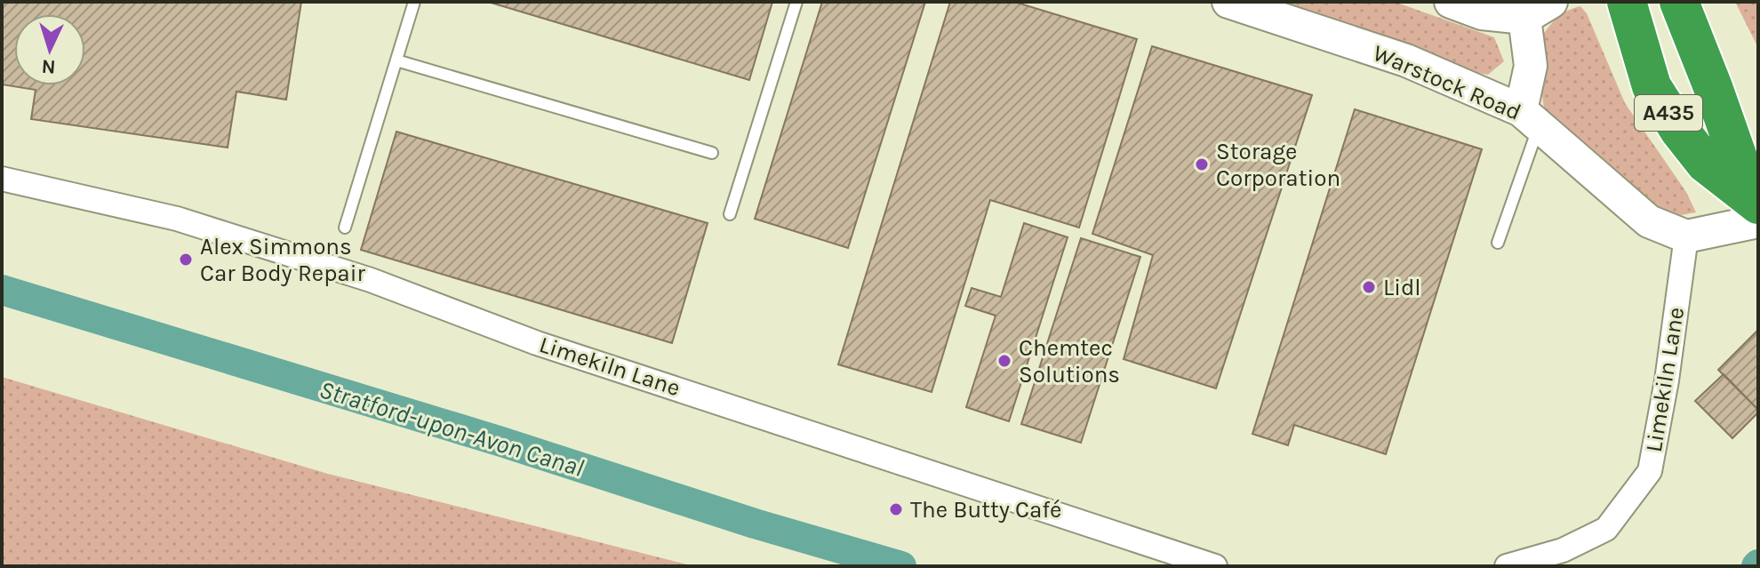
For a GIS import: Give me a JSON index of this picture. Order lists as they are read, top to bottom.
{
  "streets": {
    "highway": ["A435"],
    "street": ["Warstock Road", "Limekiln Lane"]
  },
  "crossings": [
    ["Warstock Road", "Limekiln Lane"]
  ],
  "water": ["Stratford-upon-Avon Canal"],
  "places": [
    "Storage Corporation",
    "Alex Simmons Car Body Repair",
    "Lidl",
    "Chemtec Solutions",
    "The Butty Café"
  ],
  "north": "bottom"
}
